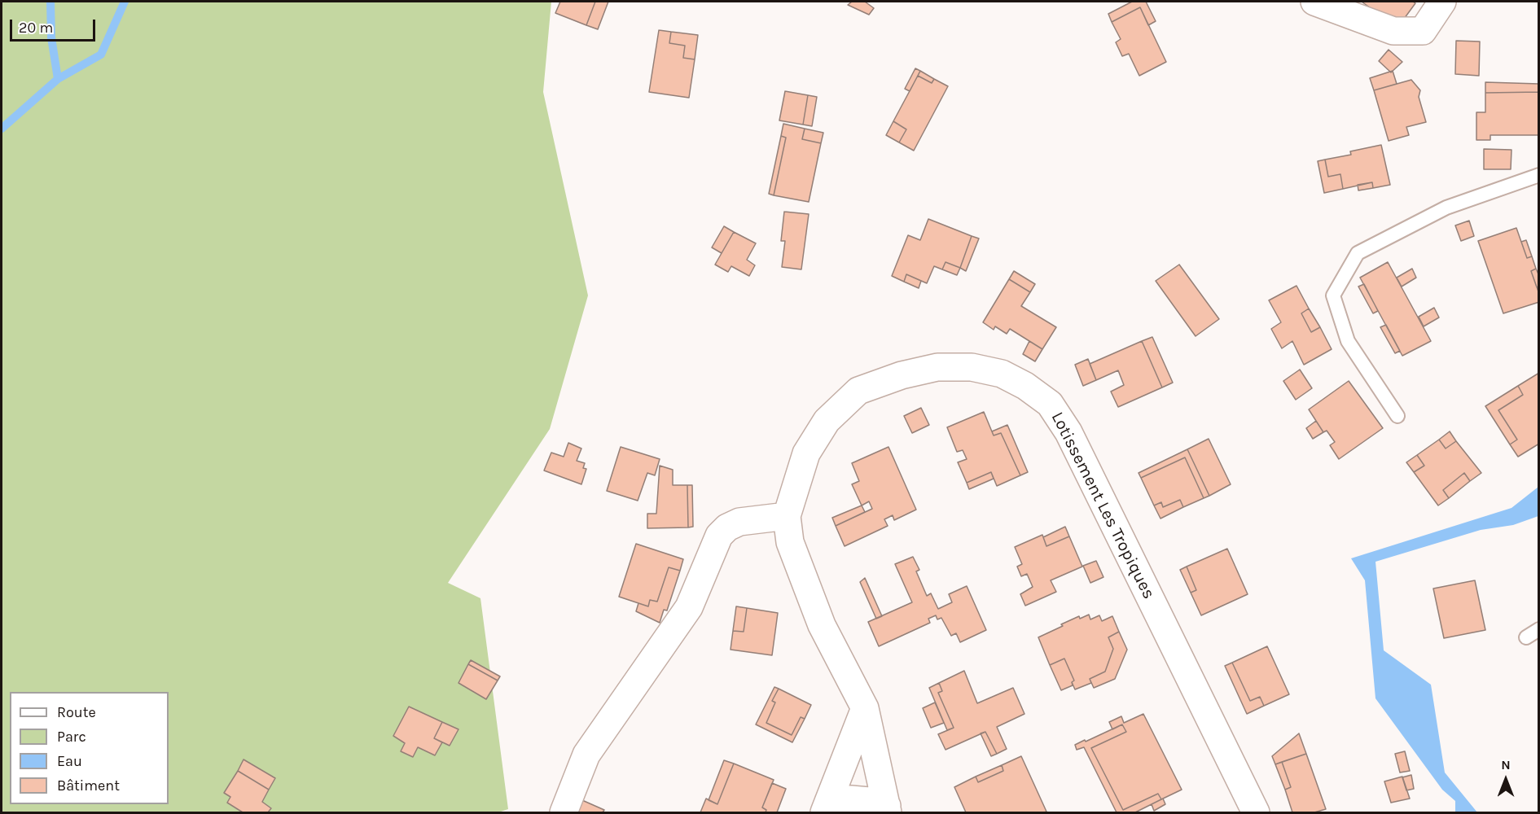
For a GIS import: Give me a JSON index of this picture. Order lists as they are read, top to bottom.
{
  "streets": {
    "street": ["Lotissement Les Tropiques"]
  },
  "legend": [
    "Route",
    "Parc",
    "Eau",
    "Bâtiment"
  ],
  "scale_bar": "20 m",
  "north": "top"
}
